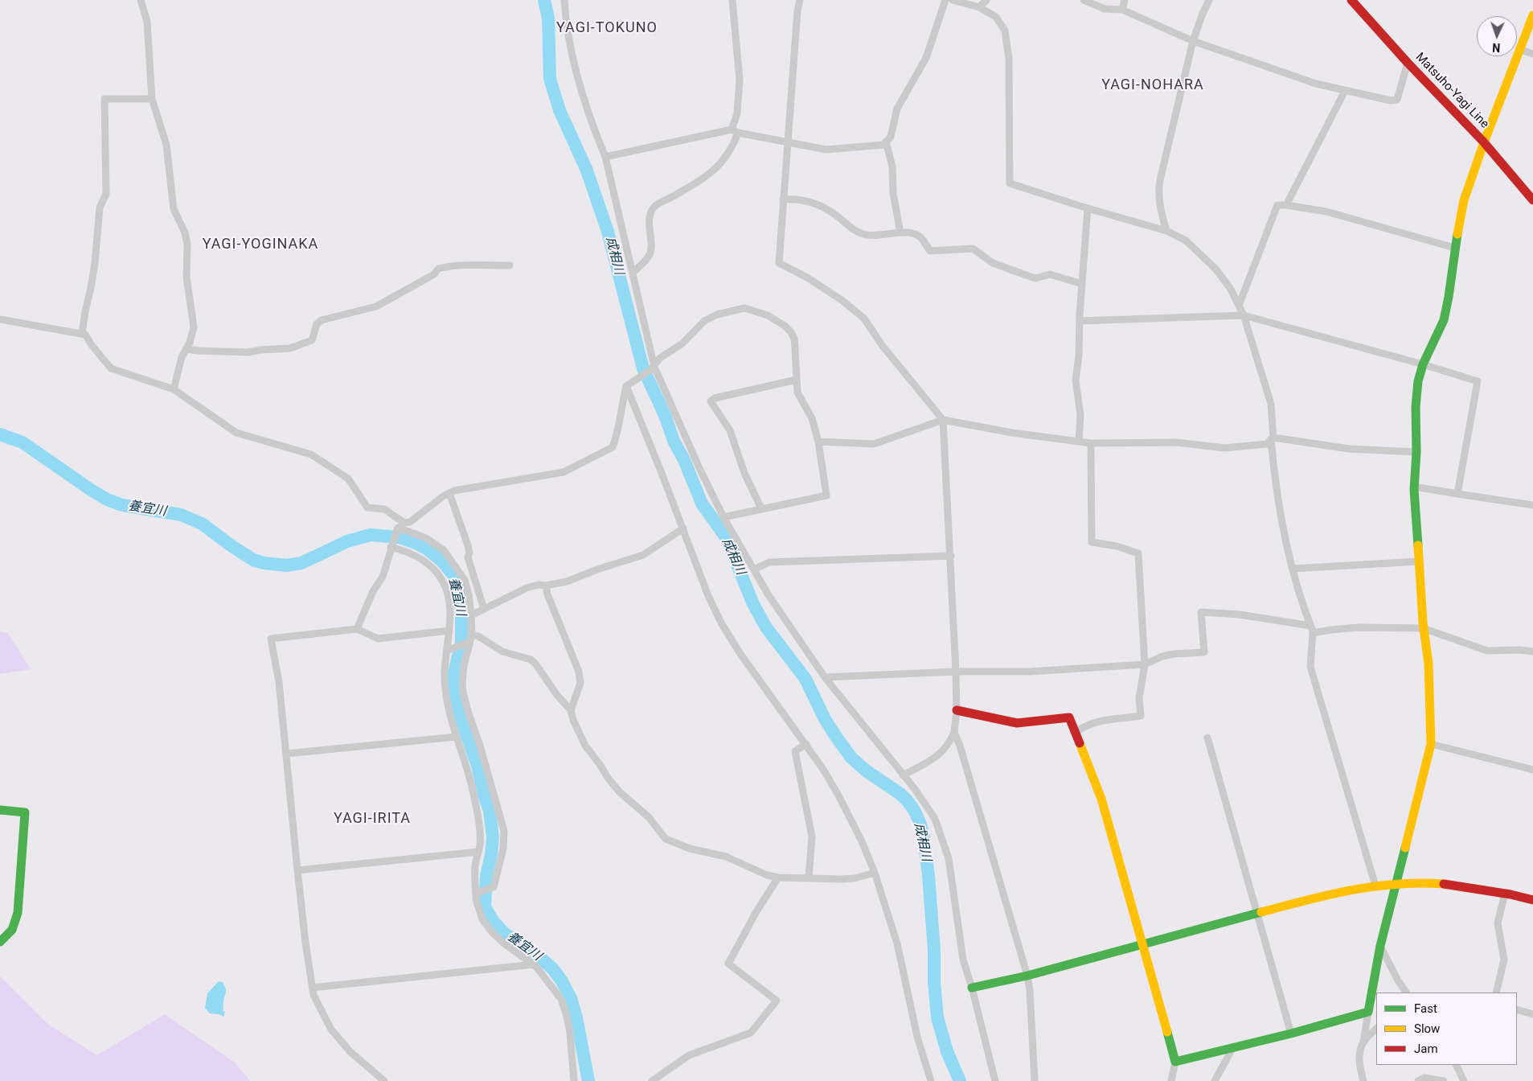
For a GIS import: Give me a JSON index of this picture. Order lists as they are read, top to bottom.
{
  "streets": {
    "street": ["Matsuho-Yagi Line"]
  },
  "districts": [
    "YAGI-TOKUNO",
    "YAGI-NOHARA",
    "YAGI-YOGINAKA",
    "YAGI-IRITA"
  ],
  "water": ["成相川", "養宜川"],
  "legend": ["Fast", "Slow", "Jam"],
  "north": "bottom"
}
